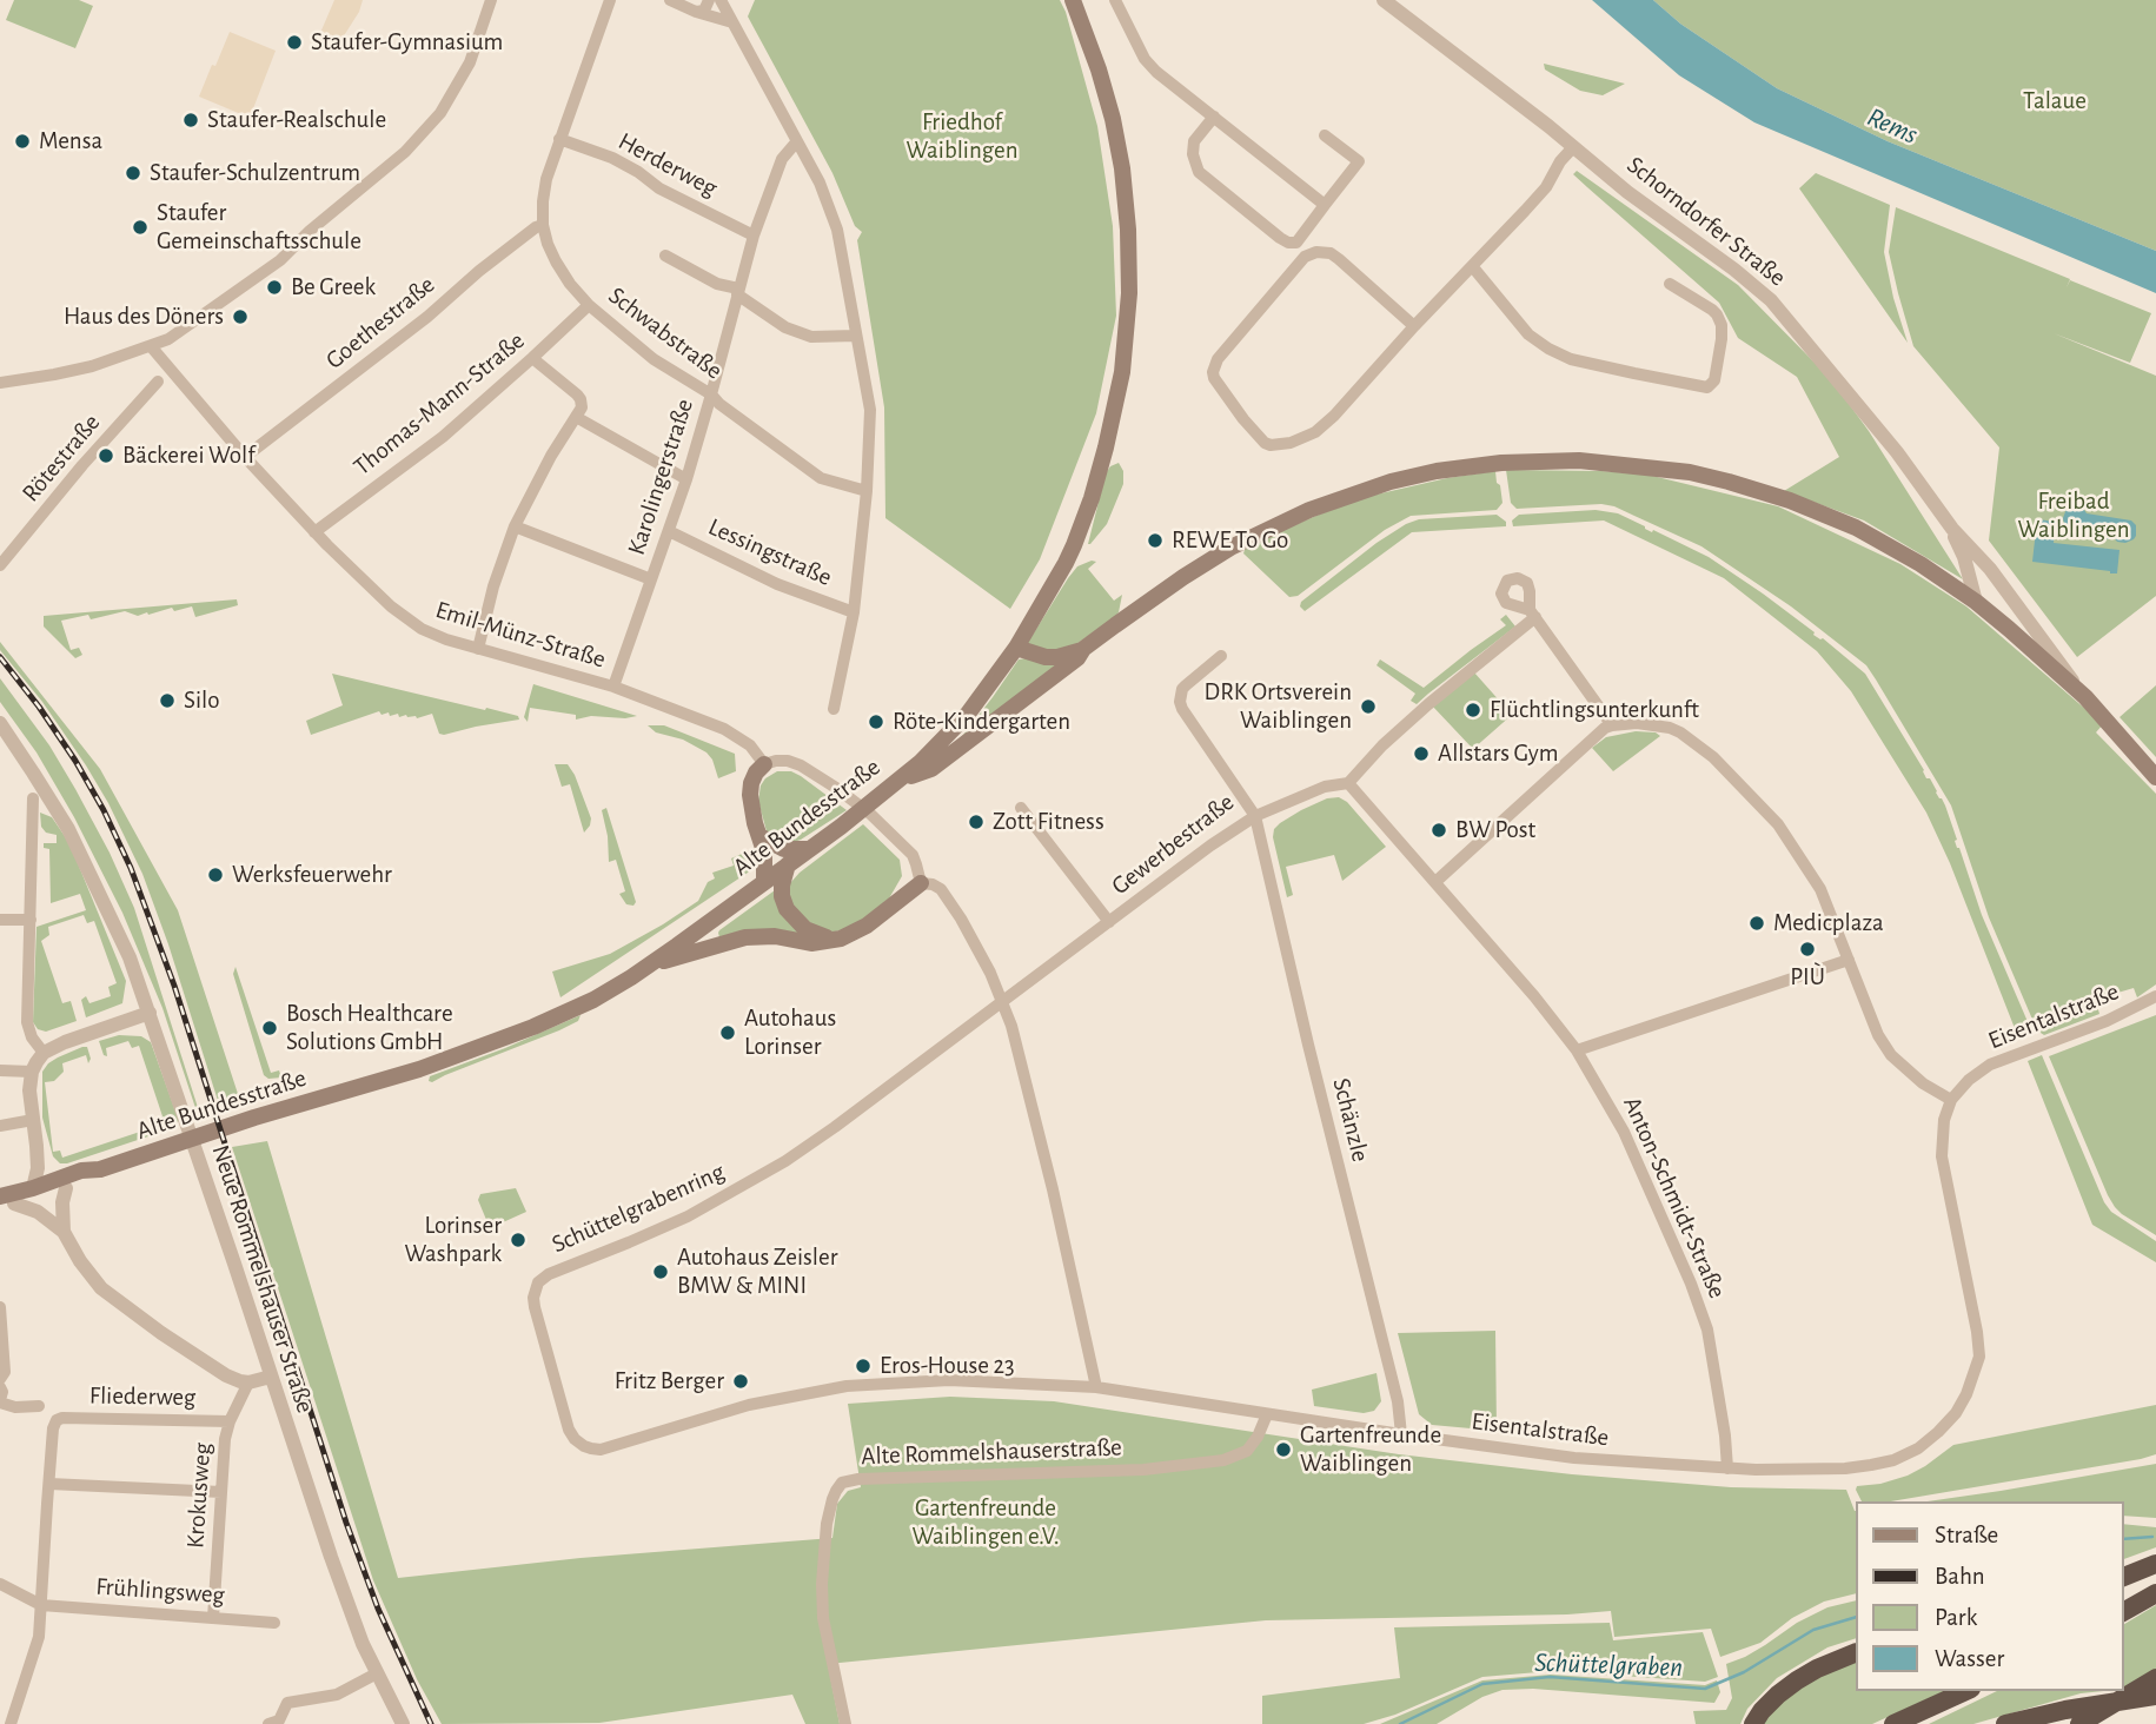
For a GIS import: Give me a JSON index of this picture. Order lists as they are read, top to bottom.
{
  "streets": {
    "main road": ["Schorndorfer Straße", "Alte Bundesstraße"],
    "street": [
      "Herderweg",
      "Goethestraße",
      "Schwabstraße",
      "Thomas-Mann-Straße",
      "Rötestraße",
      "Karolingerstraße",
      "Lessingstraße",
      "Emil-Münz-Straße",
      "Gewerbestraße",
      "Eisentalstraße",
      "Schänzle",
      "Anton-Schmidt-Straße",
      "Schüttelgrabenring",
      "Neue Rommelshauser Straße",
      "Fliederweg",
      "Alte Rommelshauserstraße",
      "Krokusweg",
      "Frühlingsweg"
    ]
  },
  "crossings": [
    ["Herderweg", "Schwabstraße"],
    ["Herderweg", "Karolingerstraße"],
    ["Goethestraße", "Schwabstraße"],
    ["Goethestraße", "Emil-Münz-Straße"],
    ["Schwabstraße", "Thomas-Mann-Straße"],
    ["Schwabstraße", "Karolingerstraße"],
    ["Thomas-Mann-Straße", "Emil-Münz-Straße"],
    ["Karolingerstraße", "Lessingstraße"],
    ["Karolingerstraße", "Emil-Münz-Straße"],
    ["Gewerbestraße", "Schänzle"],
    ["Gewerbestraße", "Schüttelgrabenring"],
    ["Eisentalstraße", "Schänzle"],
    ["Eisentalstraße", "Anton-Schmidt-Straße"],
    ["Eisentalstraße", "Schüttelgrabenring"],
    ["Eisentalstraße", "Alte Rommelshauserstraße"],
    ["Fliederweg", "Krokusweg"],
    ["Krokusweg", "Frühlingsweg"]
  ],
  "water": ["Rems", "Schüttelgraben"],
  "parks": [
    "Talaue",
    "Friedhof Waiblingen",
    "Freibad Waiblingen",
    "Gartenfreunde Waiblingen e.V."
  ],
  "places": [
    "Staufer-Gymnasium",
    "Staufer-Realschule",
    "Mensa",
    "Staufer-Schulzentrum",
    "Staufer Gemeinschaftsschule",
    "Be Greek",
    "Haus des Döners",
    "Bäckerei Wolf",
    "REWE To Go",
    "Silo",
    "DRK Ortsverein Waiblingen",
    "Flüchtlingsunterkunft",
    "Röte-Kindergarten",
    "Allstars Gym",
    "Zott Fitness",
    "BW Post",
    "Werksfeuerwehr",
    "Medicplaza",
    "PIÙ",
    "Bosch Healthcare Solutions GmbH",
    "Autohaus Lorinser",
    "Lorinser Washpark",
    "Autohaus Zeisler BMW & MINI",
    "Eros-House 23",
    "Fritz Berger",
    "Gartenfreunde Waiblingen"
  ],
  "legend": [
    "Straße",
    "Bahn",
    "Park",
    "Wasser"
  ]
}
